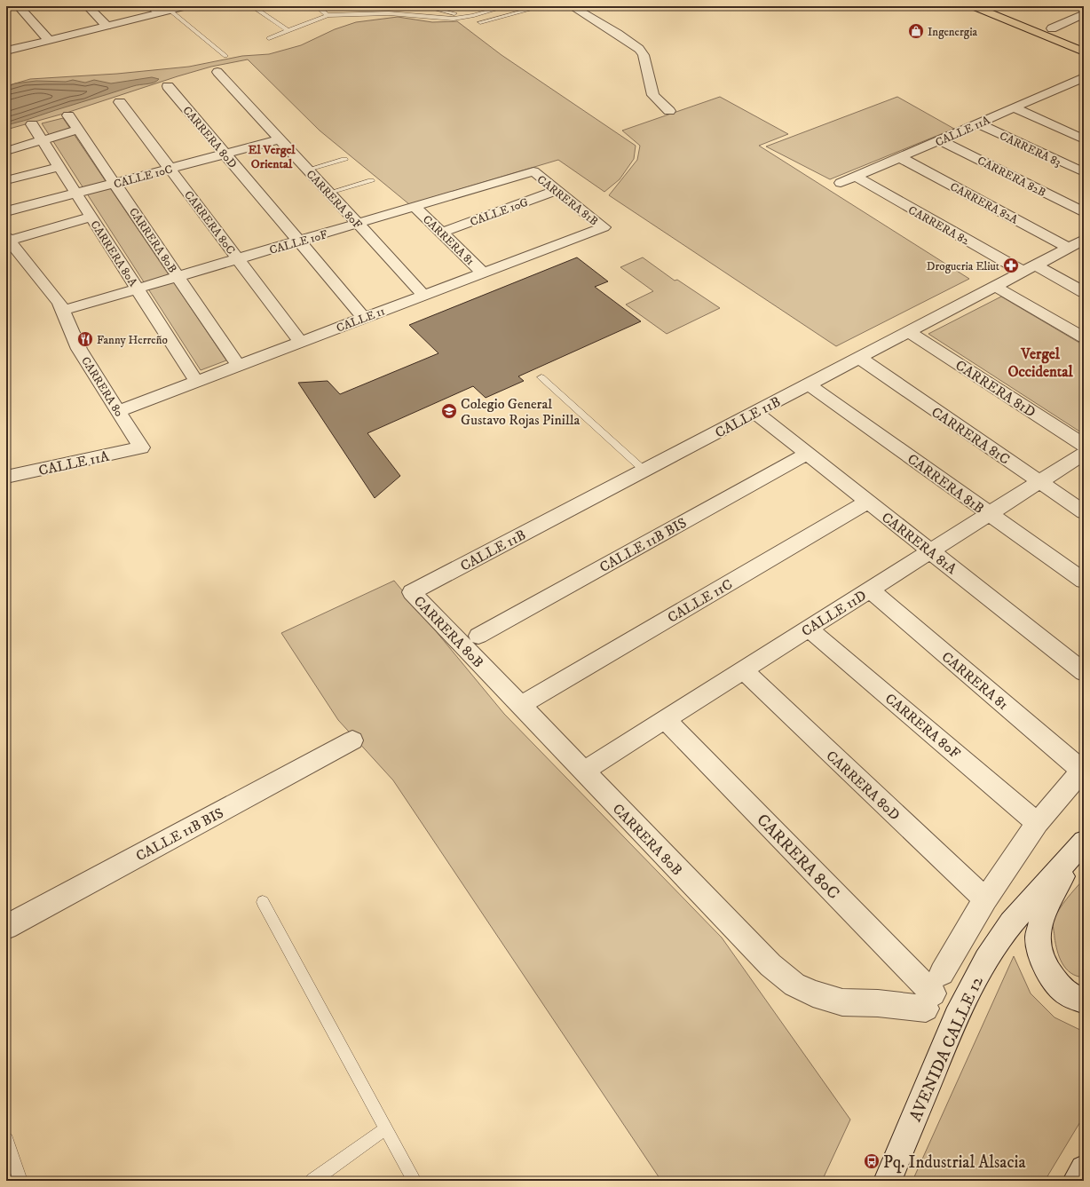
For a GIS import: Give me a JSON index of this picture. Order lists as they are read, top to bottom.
{
  "streets": {
    "street": [
      "CALLE 11A",
      "CARRERA 80D",
      "CARRERA 83",
      "CALLE 10C",
      "CARRERA 82B",
      "CARRERA 80F",
      "CARRERA 81B",
      "CARRERA 82A",
      "CALLE 10G",
      "CARRERA 80C",
      "CARRERA 82",
      "CARRERA 80B",
      "CARRERA 81",
      "CALLE 10F",
      "CARRERA 80A",
      "CALLE 11",
      "CARRERA 80",
      "CARRERA 81D",
      "CALLE 11B",
      "CARRERA 81C",
      "CARRERA 81A",
      "CALLE 11B BIS",
      "CALLE 11C",
      "CALLE 11D",
      "AVENIDA CALLE 12"
    ]
  },
  "crossings": [
    ["CALLE 11A", "CARRERA 83"],
    ["CALLE 11A", "CARRERA 82B"],
    ["CALLE 11A", "CARRERA 82A"],
    ["CALLE 11A", "CARRERA 82"],
    ["CALLE 11A", "CARRERA 80"],
    ["CARRERA 80D", "CALLE 10C"],
    ["CARRERA 80D", "CALLE 10F"],
    ["CARRERA 80D", "CALLE 11"],
    ["CARRERA 80D", "CALLE 11D"],
    ["CALLE 10C", "CARRERA 80F"],
    ["CALLE 10C", "CARRERA 80C"],
    ["CALLE 10C", "CARRERA 80B"],
    ["CALLE 10C", "CARRERA 80A"],
    ["CARRERA 80F", "CALLE 10F"],
    ["CARRERA 80F", "CALLE 11"],
    ["CARRERA 80F", "CALLE 11D"],
    ["CARRERA 81B", "CALLE 10G"],
    ["CARRERA 81B", "CALLE 10F"],
    ["CARRERA 81B", "CALLE 11"],
    ["CARRERA 81B", "CALLE 11B"],
    ["CARRERA 81B", "CALLE 11D"],
    ["CARRERA 82A", "CALLE 11B"],
    ["CALLE 10G", "CARRERA 81"],
    ["CARRERA 80C", "CARRERA 80B"],
    ["CARRERA 80C", "CALLE 10F"],
    ["CARRERA 80C", "CALLE 11"],
    ["CARRERA 80C", "CALLE 11D"],
    ["CARRERA 82", "CALLE 11B"],
    ["CARRERA 80B", "CALLE 10F"],
    ["CARRERA 80B", "CALLE 11"],
    ["CARRERA 80B", "CALLE 11B"],
    ["CARRERA 80B", "CALLE 11D"],
    ["CARRERA 81", "CALLE 10F"],
    ["CARRERA 81", "CALLE 11"],
    ["CARRERA 81", "CALLE 11D"],
    ["CALLE 10F", "CARRERA 80A"],
    ["CALLE 10F", "CARRERA 80"],
    ["CARRERA 80A", "CALLE 11"],
    ["CALLE 11", "CARRERA 80"],
    ["CARRERA 81D", "CALLE 11B"],
    ["CALLE 11B", "CARRERA 81C"],
    ["CALLE 11B", "CARRERA 81A"],
    ["CARRERA 81C", "CALLE 11D"],
    ["CARRERA 81A", "CALLE 11B BIS"],
    ["CARRERA 81A", "CALLE 11C"],
    ["CARRERA 81A", "CALLE 11D"]
  ],
  "districts": ["El Vergel Oriental", "Vergel Occidental"],
  "places": {
    "shop": ["Ingenergia"],
    "pharmacy": ["Drogueria Eliut"],
    "restaurant": ["Fanny Herreño"],
    "school or university": ["Colegio General Gustavo Rojas Pinilla"],
    "bus stop": ["Pq. Industrial Alsacia"]
  }
}
